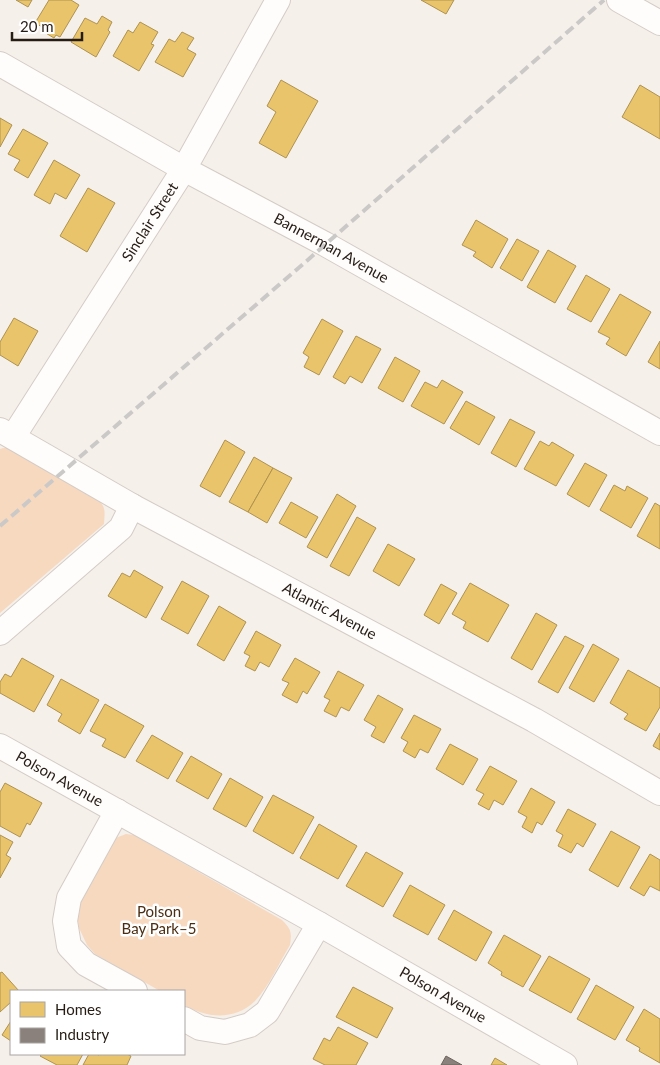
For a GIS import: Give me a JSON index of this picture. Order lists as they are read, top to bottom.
{
  "streets": {
    "street": [
      "Sinclair Street",
      "Bannerman Avenue",
      "Atlantic Avenue",
      "Polson Avenue"
    ]
  },
  "crossings": [
    ["Sinclair Street", "Bannerman Avenue"],
    ["Sinclair Street", "Atlantic Avenue"]
  ],
  "parks": ["Polson Bay Park–5"],
  "legend": ["Homes", "Industry"],
  "scale_bar": "20 m"
}
